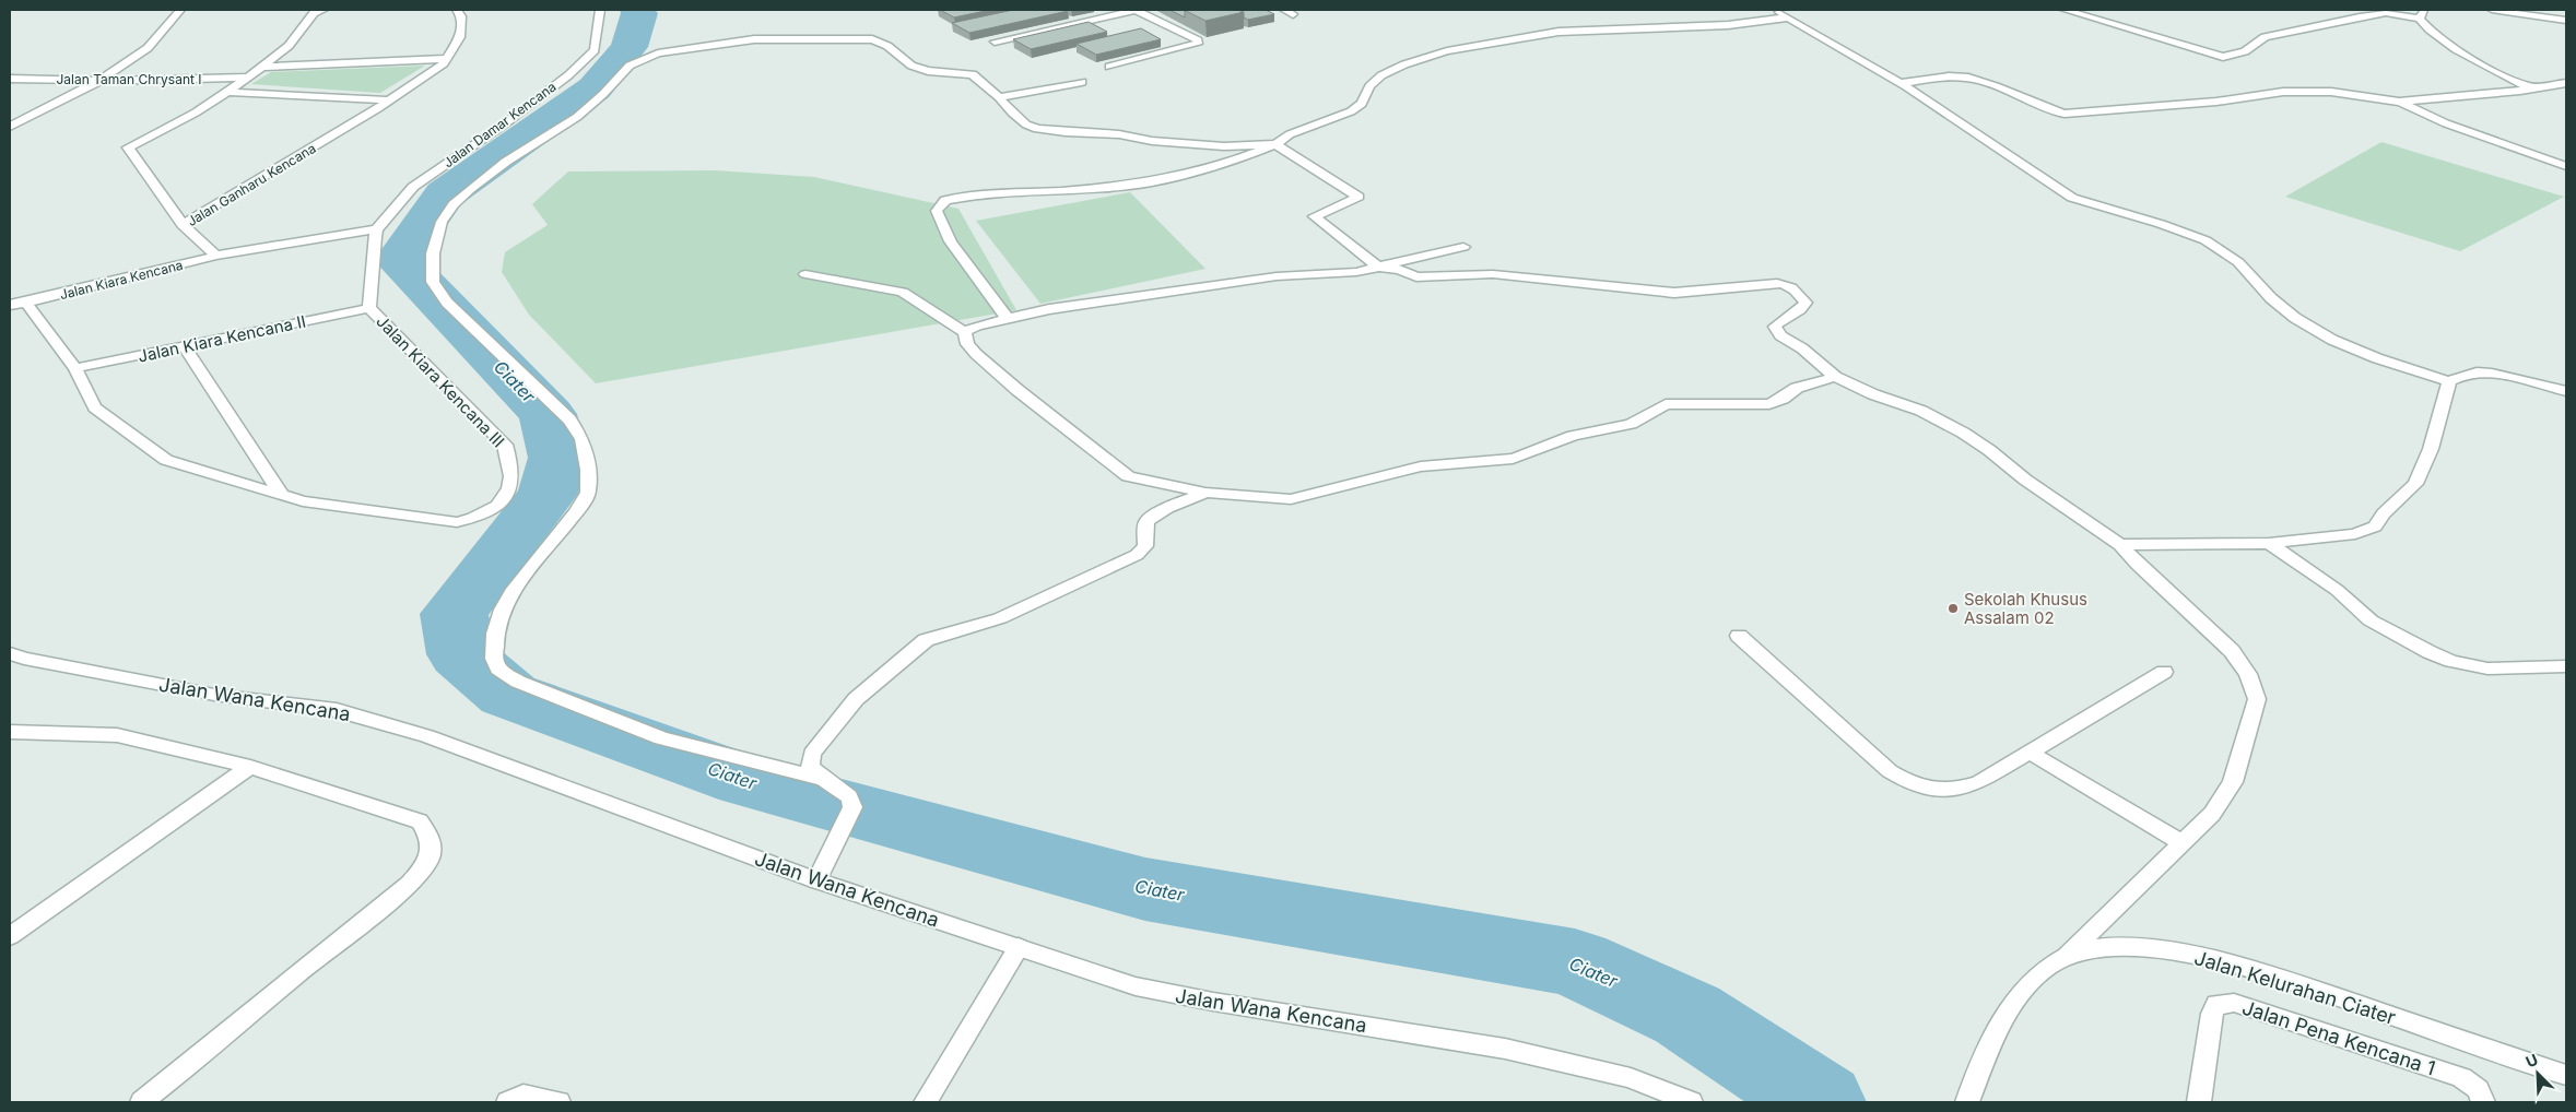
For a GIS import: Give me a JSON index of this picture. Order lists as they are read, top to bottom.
{
  "streets": {
    "street": [
      "Jalan Taman Chrysant I",
      "Jalan Damar Kencana",
      "Jalan Ganharu Kencana",
      "Jalan Kiara Kencana",
      "Jalan Kiara Kencana II",
      "Jalan Kiara Kencana III",
      "Jalan Wana Kencana",
      "Jalan Kelurahan Ciater",
      "Jalan Pena Kencana 1"
    ]
  },
  "crossings": [
    ["Jalan Damar Kencana", "Jalan Kiara Kencana III"],
    ["Jalan Ganharu Kencana", "Jalan Kiara Kencana"],
    ["Jalan Kiara Kencana", "Jalan Kiara Kencana III"],
    ["Jalan Kiara Kencana II", "Jalan Kiara Kencana III"]
  ],
  "water": ["Ciater"],
  "places": ["Sekolah Khusus Assalam 02"],
  "north": "top left"
}
